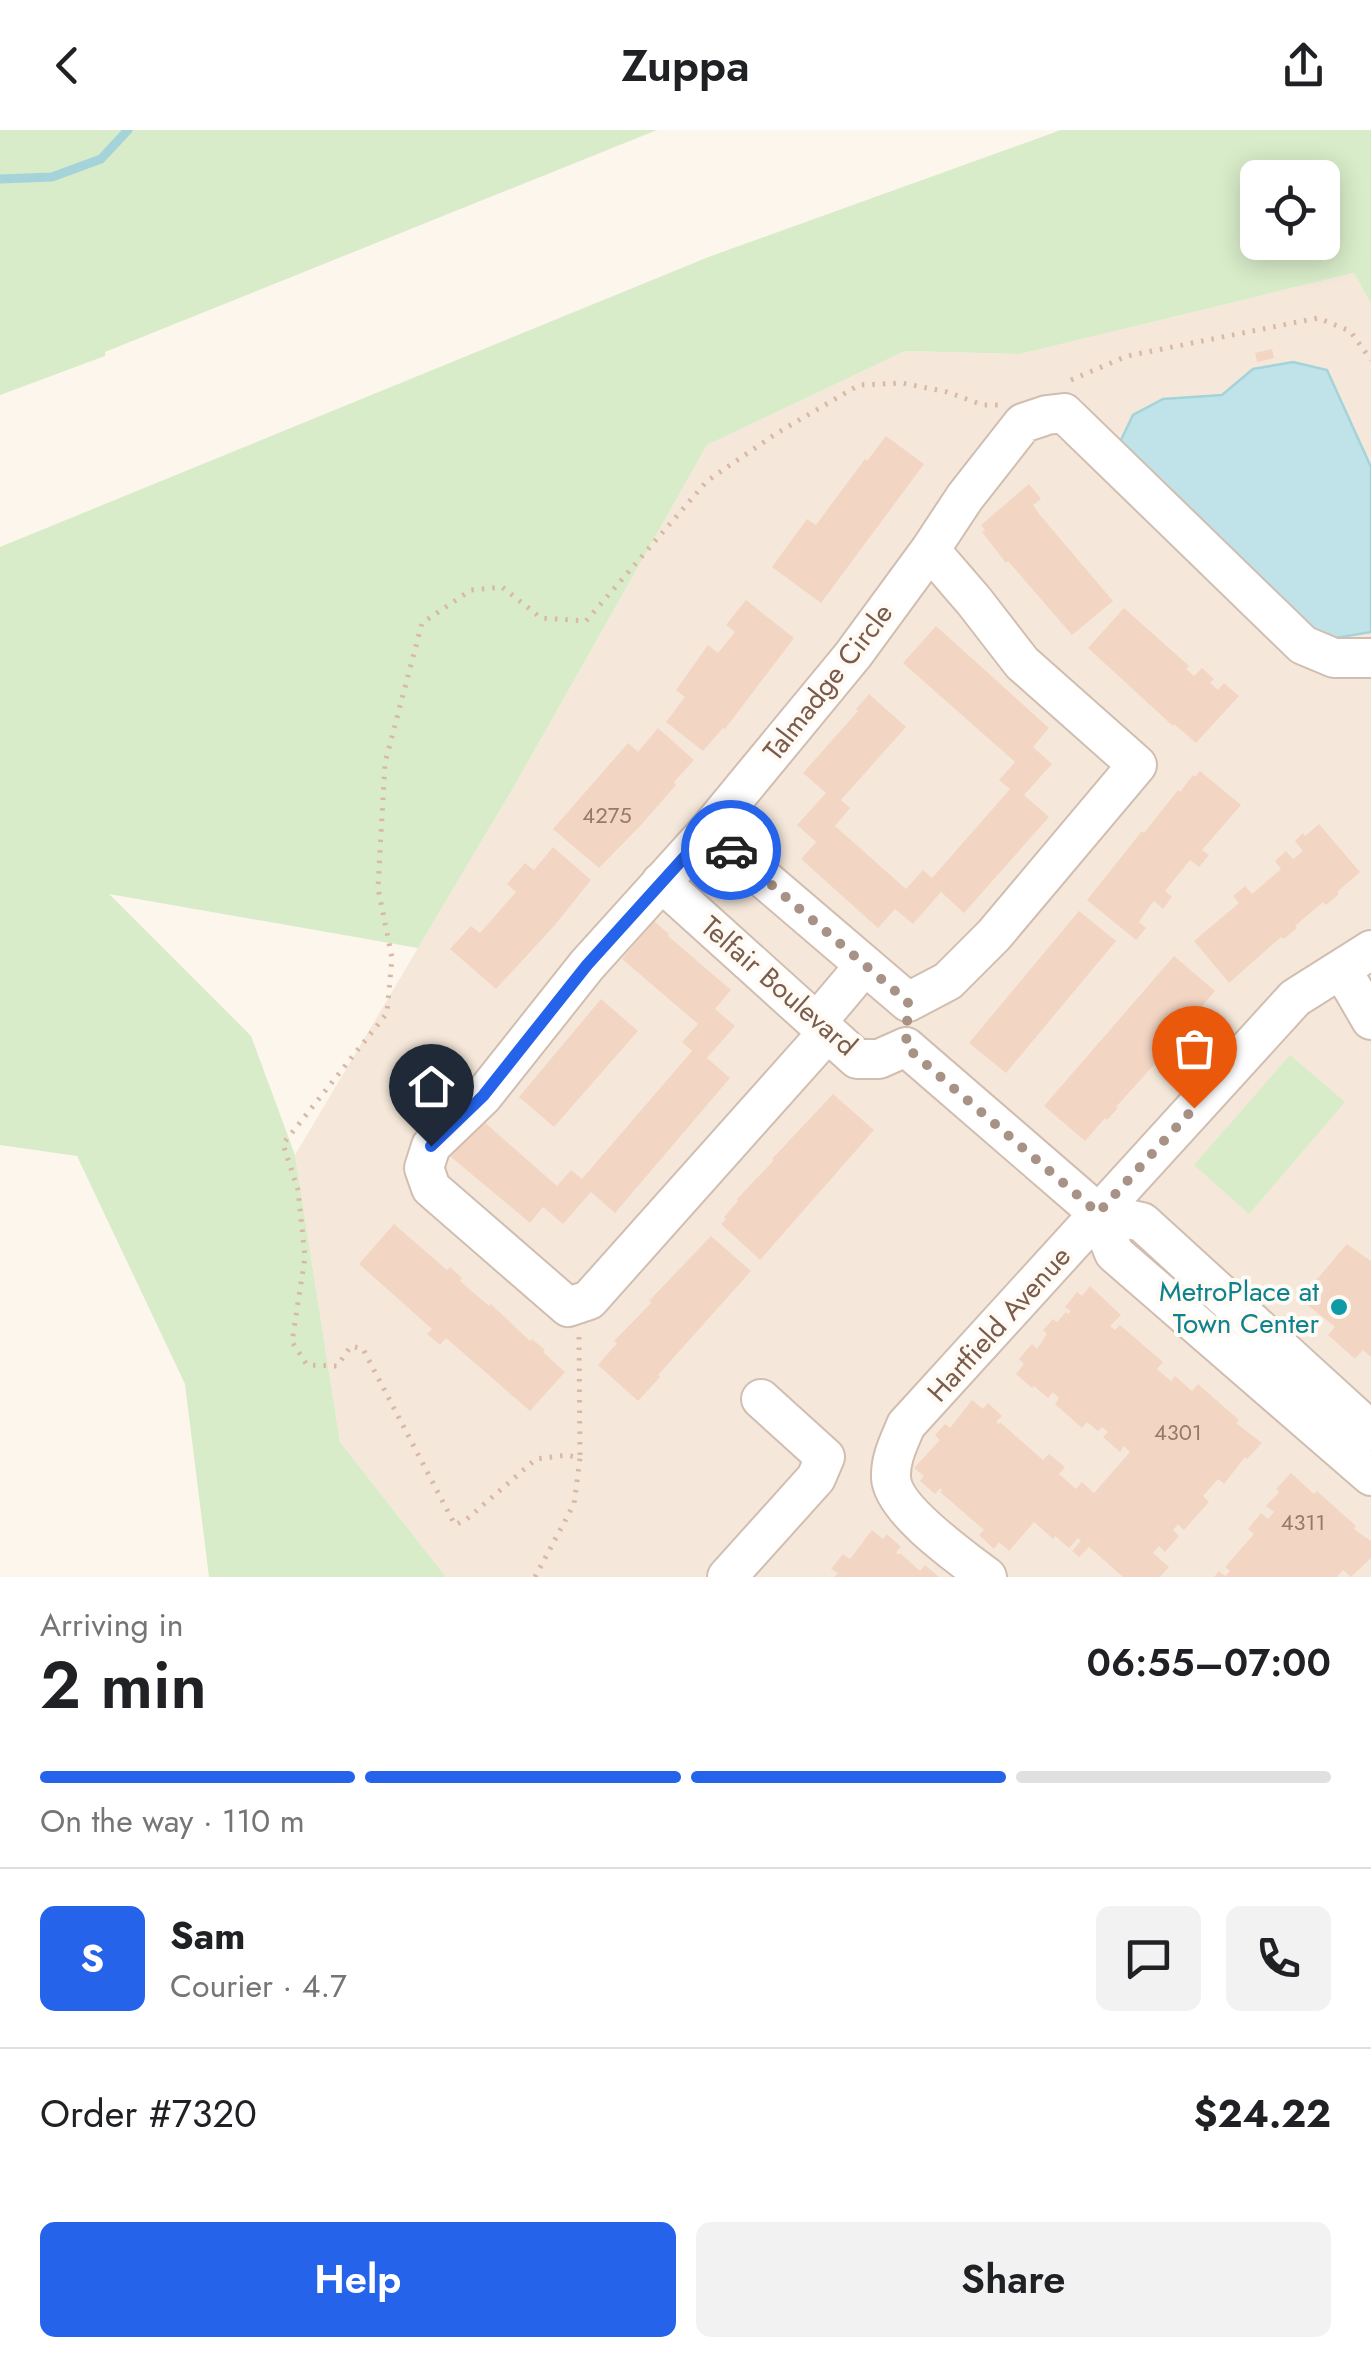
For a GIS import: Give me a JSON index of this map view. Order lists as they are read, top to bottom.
{
  "streets": {
    "street": ["Talmadge Circle", "Telfair Boulevard", "Hartfield Avenue"]
  },
  "crossings": [
    ["Talmadge Circle", "Telfair Boulevard"]
  ],
  "places": ["MetroPlace at Town Center"],
  "house_numbers": ["4275", "4301", "4311"],
  "page": {
    "header": "Zuppa",
    "heading": ["2 min", "Arriving in", "06:55–07:00"],
    "panel": [
      "Sam",
      "Courier · 4.7",
      "Order #7320",
      "$24.22"
    ],
    "bar": "On the way · 110 m",
    "round": "S",
    "buttons": ["Help", "Share"]
  }
}
